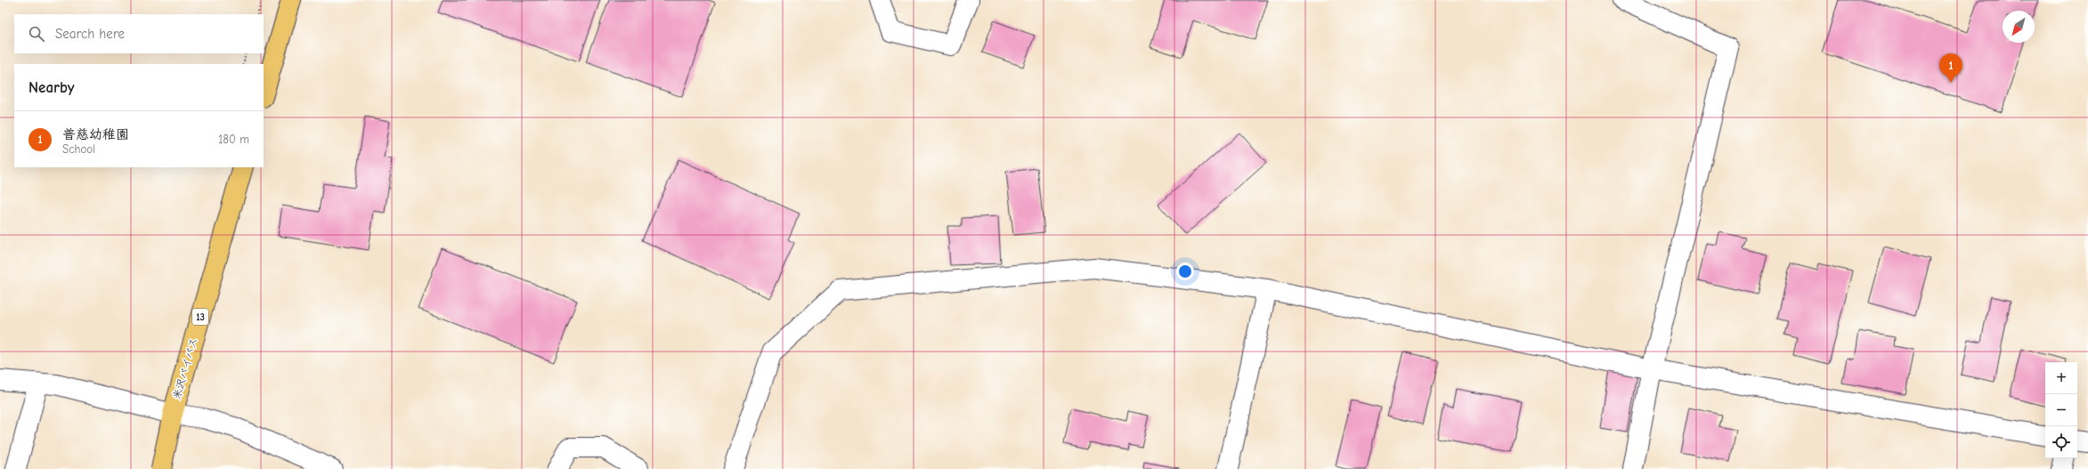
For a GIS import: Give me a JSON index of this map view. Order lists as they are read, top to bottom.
{
  "streets": {
    "highway": ["13", "米沢バイパス"]
  },
  "north": "bottom left",
  "page": {
    "search": "Search here",
    "pins": "1",
    "heading": "Nearby",
    "list": [
      {
        "mark": "1",
        "name": "普慈幼稚園",
        "note": "School",
        "value": "180 m"
      }
    ],
    "map_buttons": ["+", "−"]
  }
}
